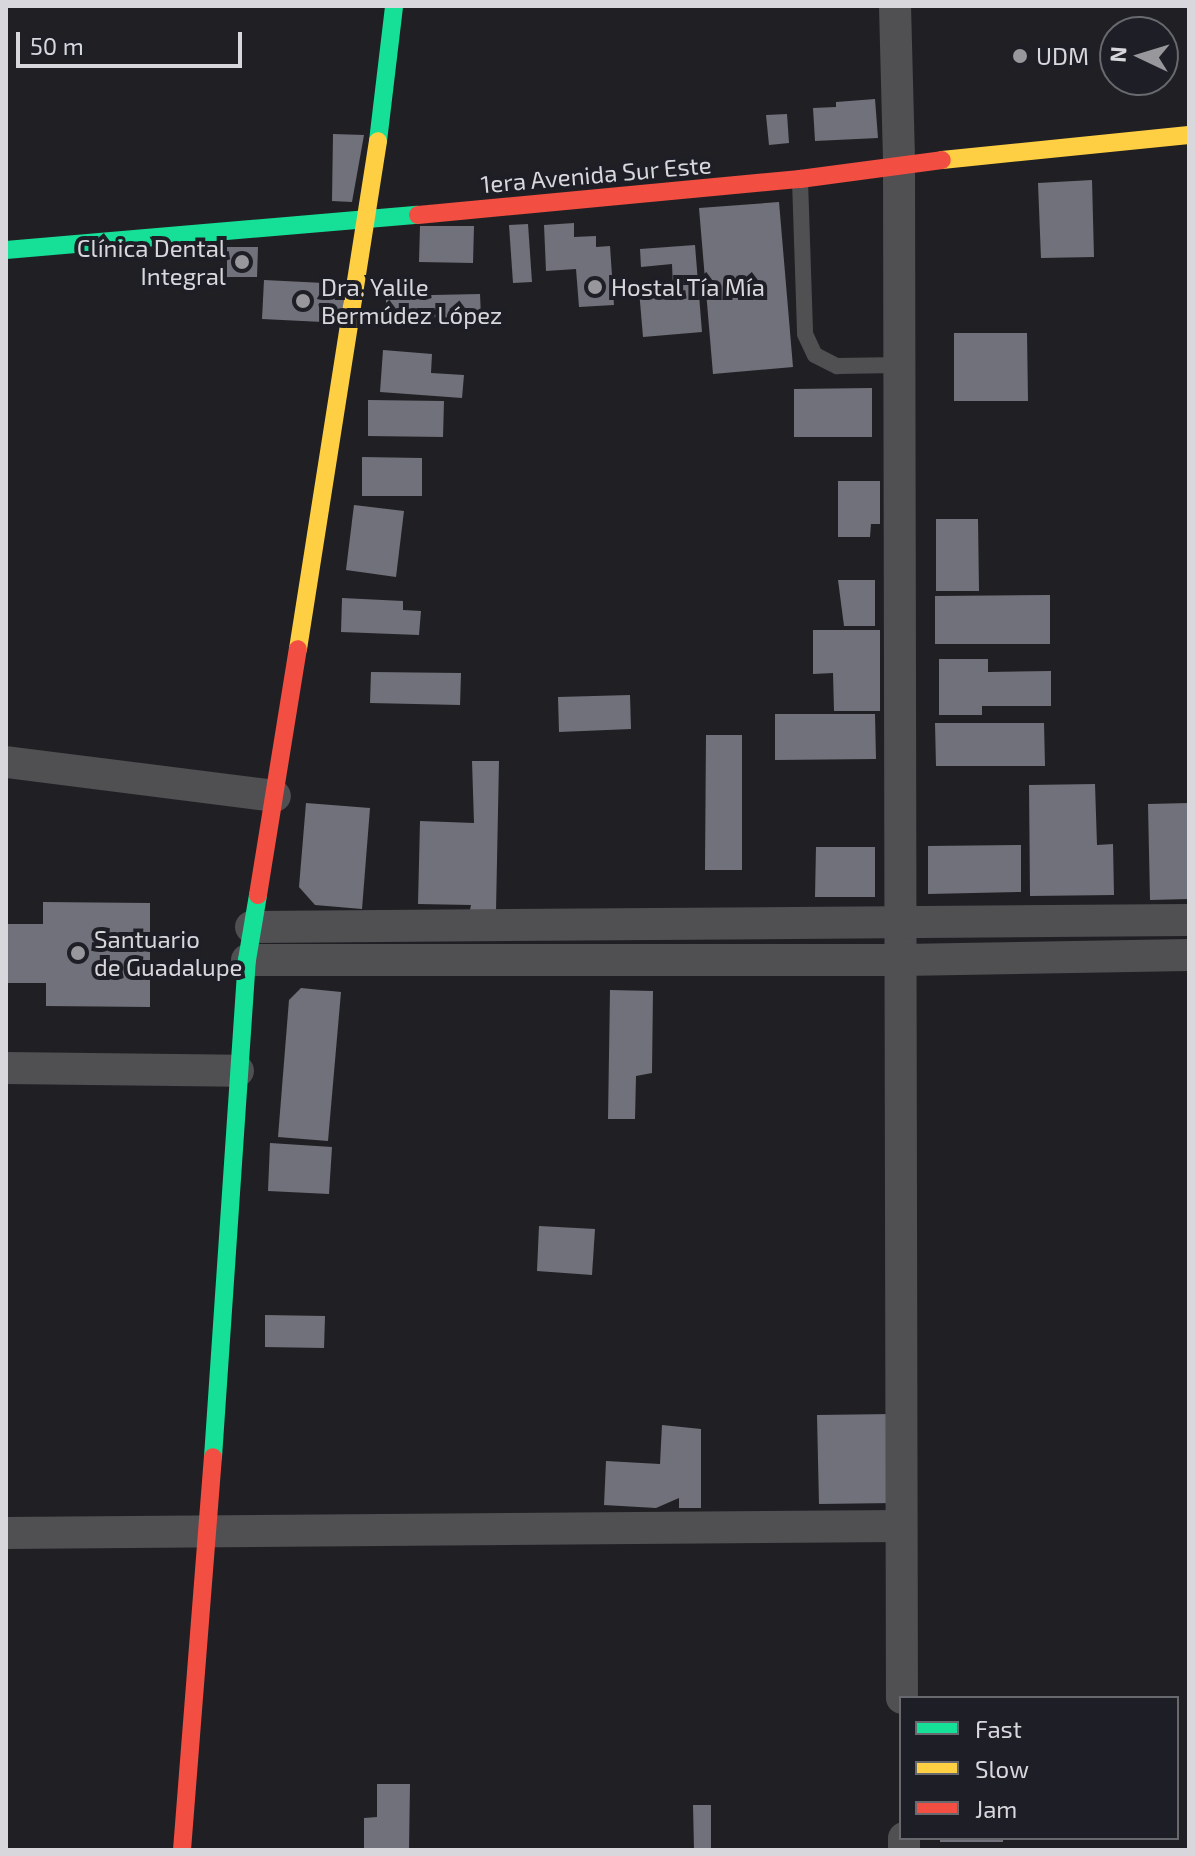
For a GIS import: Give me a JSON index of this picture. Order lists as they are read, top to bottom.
{
  "streets": {
    "street": ["1era Avenida Sur Este"]
  },
  "places": [
    "UDM",
    "Clínica Dental Integral",
    "Hostal Tía Mía",
    "Dra. Yalile Bermúdez López",
    "Santuario de Guadalupe"
  ],
  "legend": ["Fast", "Slow", "Jam"],
  "scale_bar": "50 m",
  "north": "left"
}
